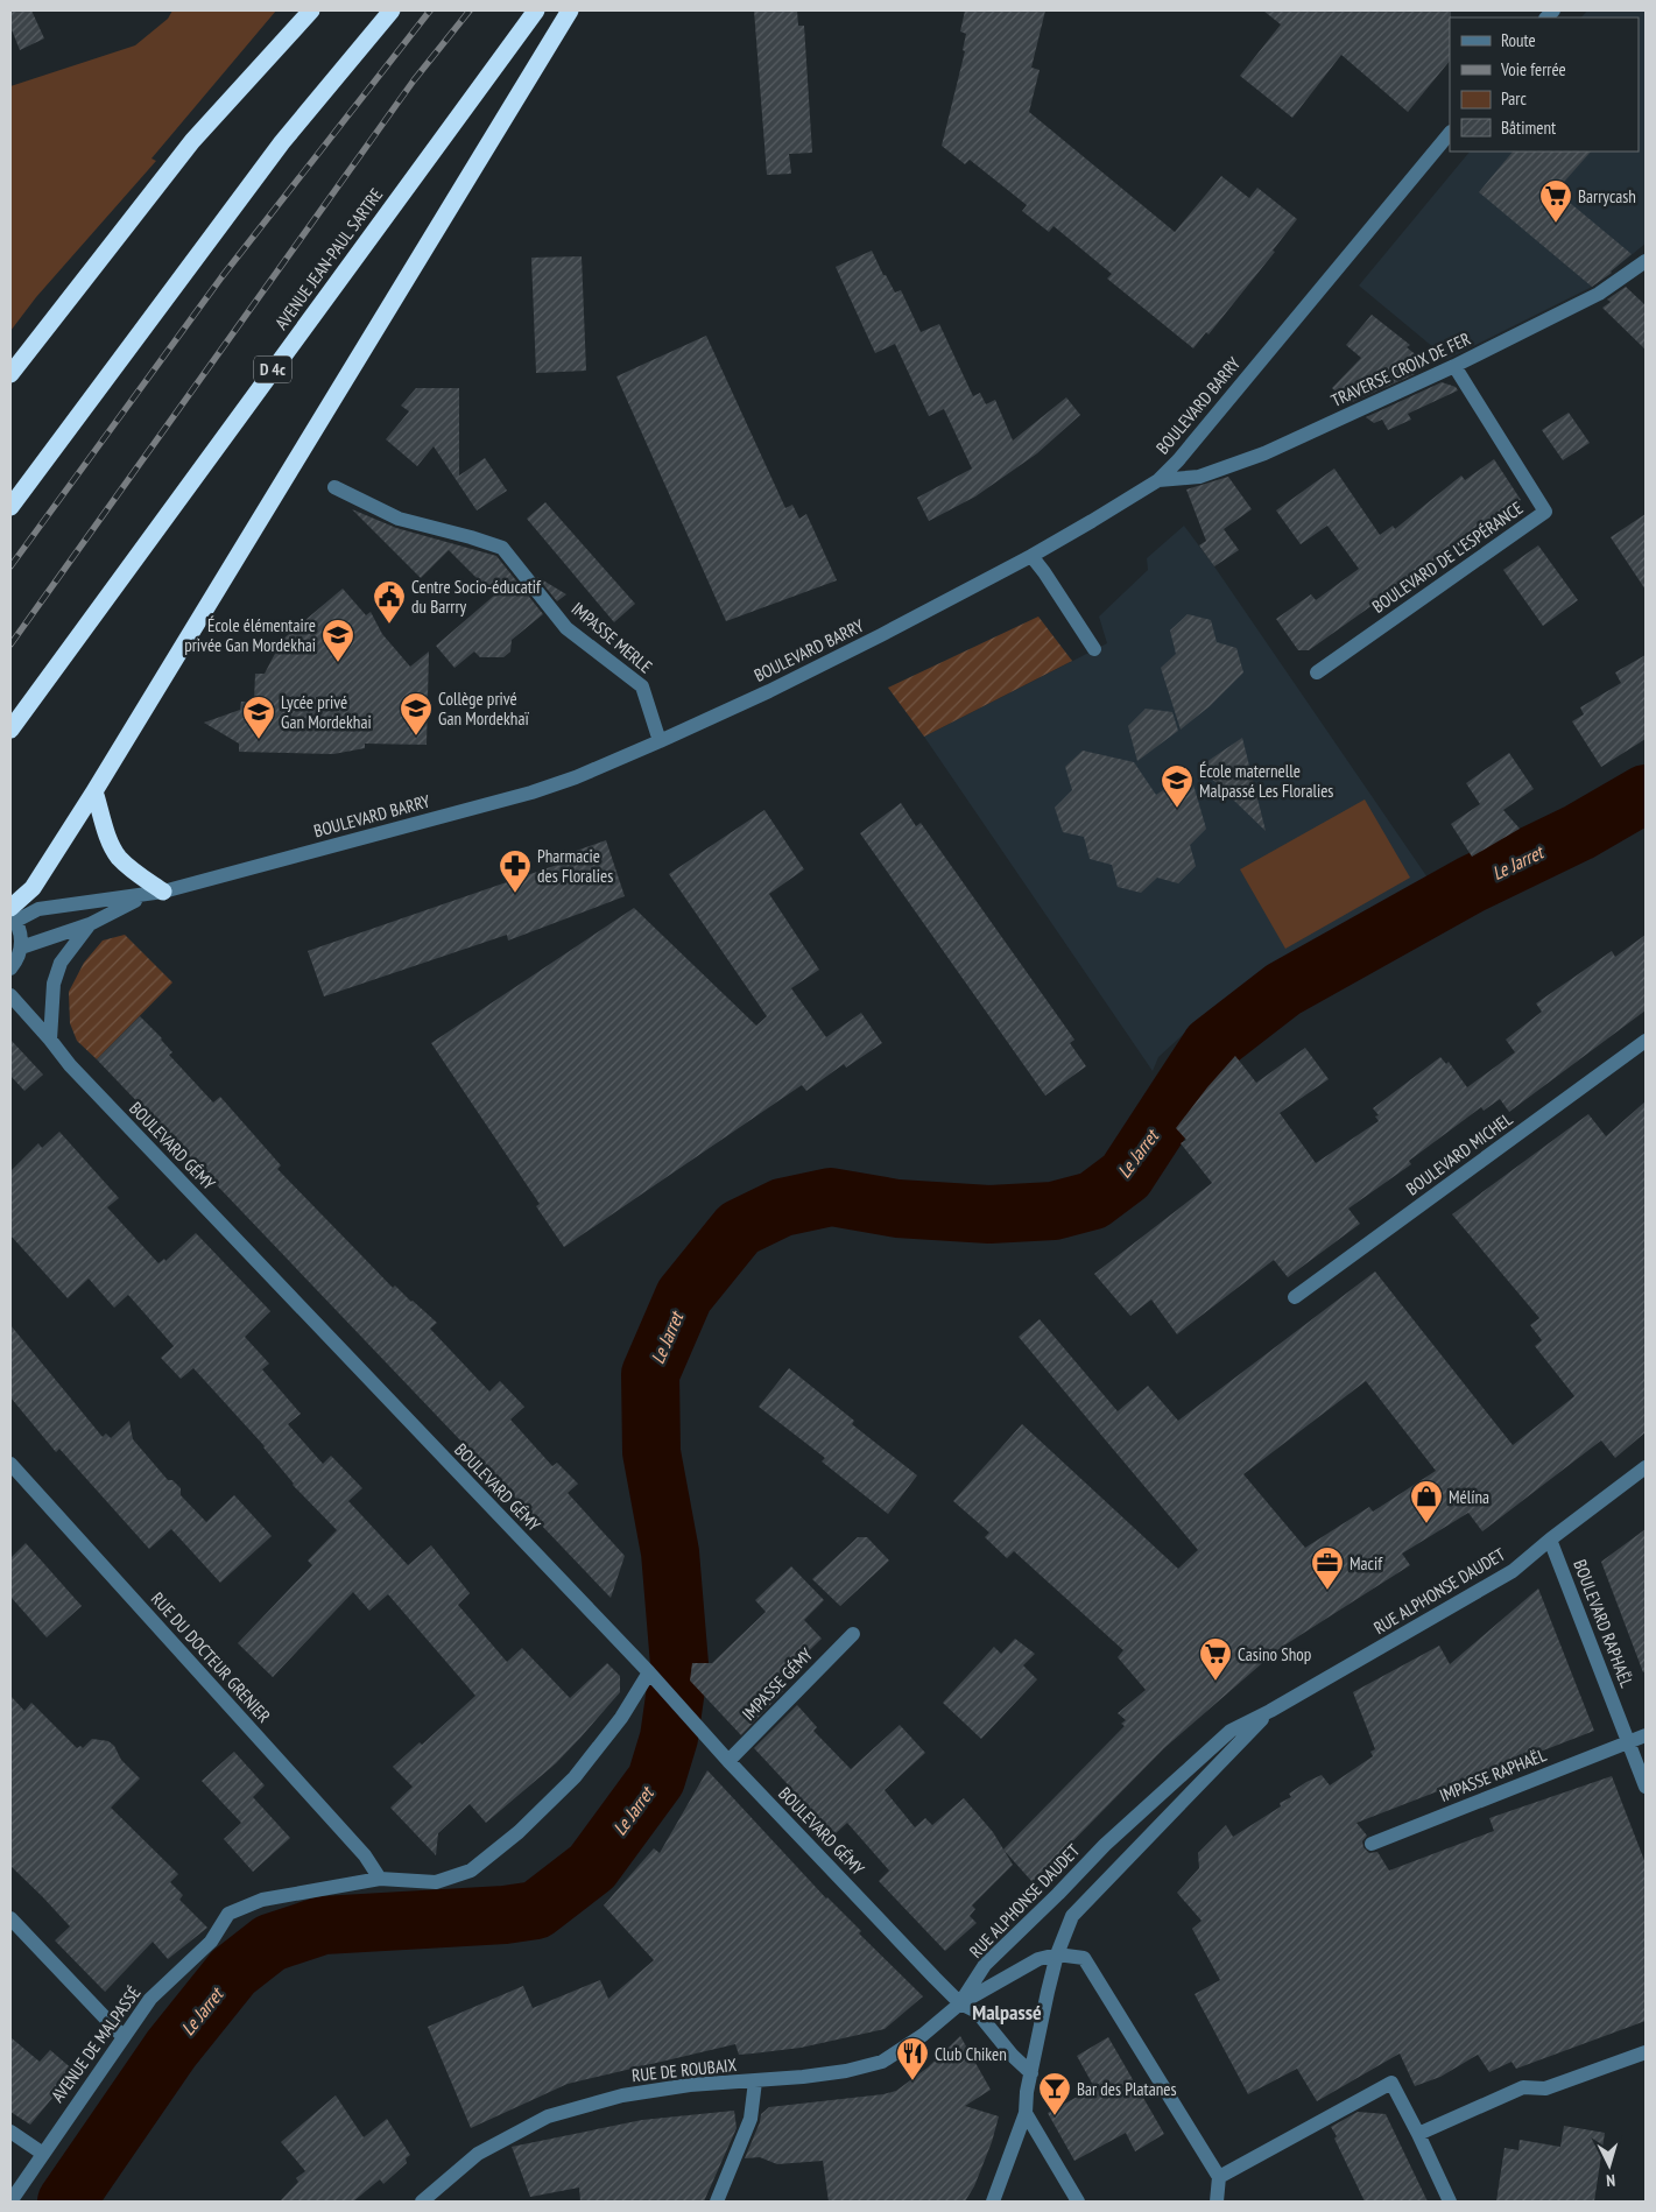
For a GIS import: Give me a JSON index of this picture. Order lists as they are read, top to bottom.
{
  "streets": {
    "highway": ["AVENUE JEAN-PAUL SARTRE", "D 4c"],
    "street": [
      "TRAVERSE CROIX DE FER",
      "BOULEVARD BARRY",
      "BOULEVARD DE L'ESPÉRANCE",
      "IMPASSE MERLE",
      "BOULEVARD GÉMY",
      "BOULEVARD MICHEL",
      "RUE ALPHONSE DAUDET",
      "BOULEVARD RAPHAËL",
      "RUE DU DOCTEUR GRENIER",
      "IMPASSE GÉMY",
      "IMPASSE RAPHAËL",
      "AVENUE DE MALPASSÉ",
      "RUE DE ROUBAIX"
    ]
  },
  "crossings": [
    ["TRAVERSE CROIX DE FER", "BOULEVARD BARRY"],
    ["TRAVERSE CROIX DE FER", "BOULEVARD DE L'ESPÉRANCE"],
    ["BOULEVARD BARRY", "IMPASSE MERLE"],
    ["BOULEVARD GÉMY", "RUE ALPHONSE DAUDET"],
    ["BOULEVARD GÉMY", "IMPASSE GÉMY"],
    ["BOULEVARD GÉMY", "AVENUE DE MALPASSÉ"],
    ["BOULEVARD GÉMY", "RUE DE ROUBAIX"],
    ["RUE ALPHONSE DAUDET", "BOULEVARD RAPHAËL"],
    ["RUE ALPHONSE DAUDET", "RUE DE ROUBAIX"],
    ["BOULEVARD RAPHAËL", "IMPASSE RAPHAËL"],
    ["RUE DU DOCTEUR GRENIER", "AVENUE DE MALPASSÉ"]
  ],
  "districts": ["Malpassé"],
  "water": ["Le Jarret"],
  "places": {
    "supermarket": ["Barrycash", "Casino Shop"],
    "public building": ["Centre Socio-éducatif du Barrry"],
    "school or university": [
      "École élémentaire privée Gan Mordekhai",
      "Collège privé Gan Mordekhaï",
      "Lycée privé Gan Mordekhai",
      "École maternelle Malpassé Les Floralies"
    ],
    "pharmacy": ["Pharmacie des Floralies"],
    "shop": ["Mélína"],
    "office": ["Macif"],
    "restaurant": ["Club Chiken"],
    "bar": ["Bar des Platanes"]
  },
  "legend": [
    "Route",
    "Voie ferrée",
    "Parc",
    "Bâtiment"
  ],
  "north": "bottom"
}
